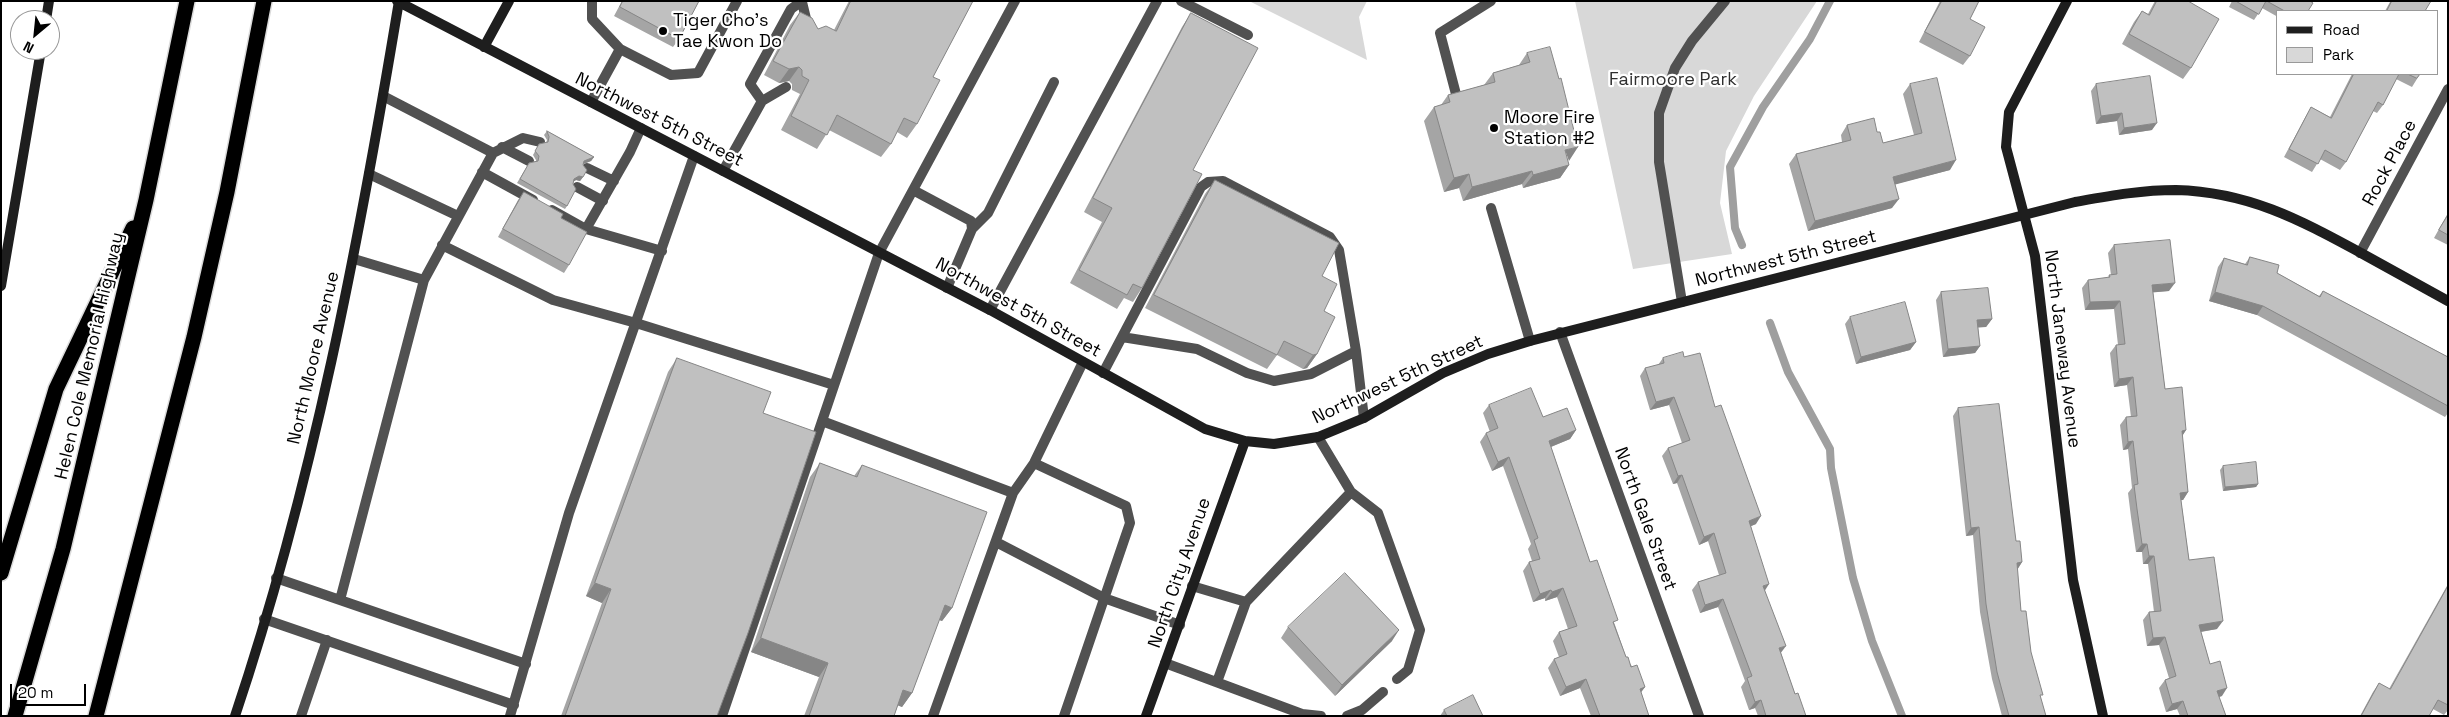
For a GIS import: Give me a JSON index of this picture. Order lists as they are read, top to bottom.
{
  "streets": {
    "highway": ["Helen Cole Memorial Highway"],
    "street": [
      "Northwest 5th Street",
      "Rock Place",
      "North Janeway Avenue",
      "North Moore Avenue",
      "North Gale Street",
      "North City Avenue"
    ]
  },
  "crossings": [
    ["Northwest 5th Street", "Rock Place"],
    ["Northwest 5th Street", "North Janeway Avenue"],
    ["Northwest 5th Street", "North Moore Avenue"],
    ["Northwest 5th Street", "North Gale Street"],
    ["Northwest 5th Street", "North City Avenue"]
  ],
  "parks": ["Fairmoore Park"],
  "places": ["Tiger Cho's Tae Kwon Do", "Moore Fire Station #2"],
  "legend": ["Road", "Park"],
  "scale_bar": "20 m",
  "north": "bottom left"
}
